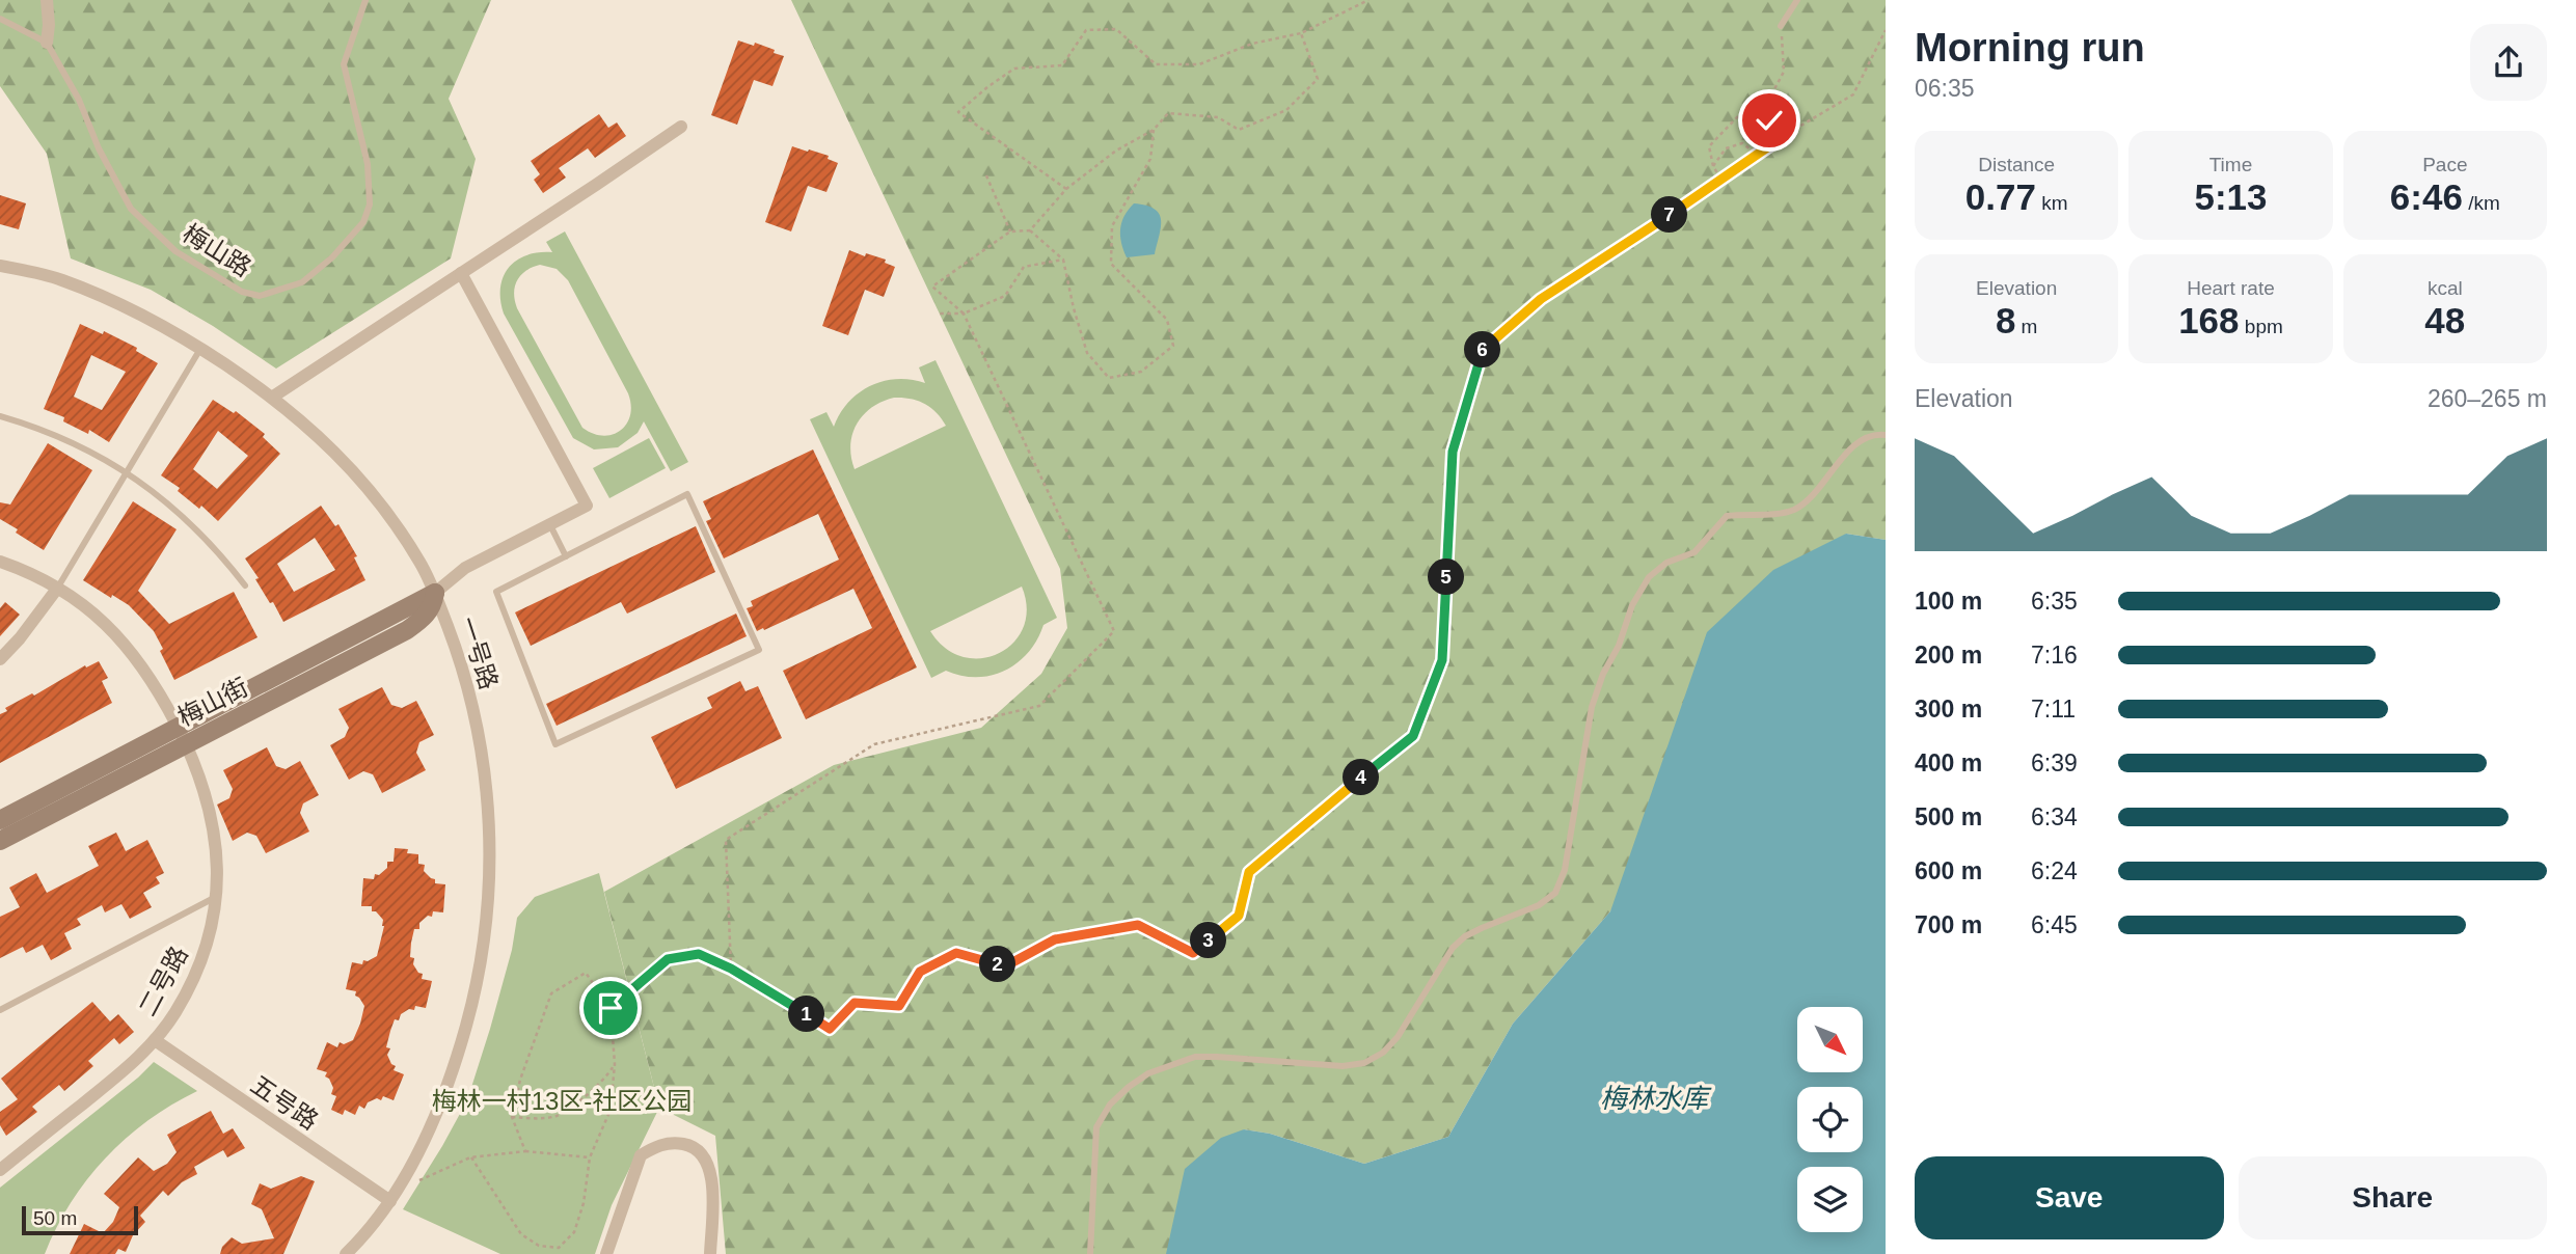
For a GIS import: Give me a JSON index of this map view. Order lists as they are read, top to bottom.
{
  "streets": {
    "street": [
      "一号路",
      "梅山街",
      "二号路",
      "五号路"
    ],
    "lane": ["梅山路"]
  },
  "crossings": [
    ["一号路", "梅山街"],
    ["一号路", "五号路"],
    ["梅山街", "二号路"],
    ["二号路", "五号路"]
  ],
  "water": ["梅林水库"],
  "parks": ["梅林一村13区-社区公园"],
  "scale_bar": "50 m",
  "north": "bottom right",
  "page": {
    "heading": ["Morning run", "06:35"],
    "stats": [
      ["Distance", "0.77 km"],
      ["Time", "5:13"],
      ["Pace", "6:46 /km"],
      ["Elevation", "8 m"],
      ["Heart rate", "168 bpm"],
      ["kcal", "48"]
    ],
    "pins": [
      "7",
      "6",
      "5",
      "4",
      "3",
      "2",
      "1"
    ],
    "chart": ["Elevation", "260–265 m"],
    "list": [
      {
        "name": "100 m",
        "note": "6:35"
      },
      {
        "name": "200 m",
        "note": "7:16"
      },
      {
        "name": "300 m",
        "note": "7:11"
      },
      {
        "name": "400 m",
        "note": "6:39"
      },
      {
        "name": "500 m",
        "note": "6:34"
      },
      {
        "name": "600 m",
        "note": "6:24"
      },
      {
        "name": "700 m",
        "note": "6:45"
      }
    ],
    "buttons": ["Save", "Share"],
    "scale": "50 m"
  }
}
